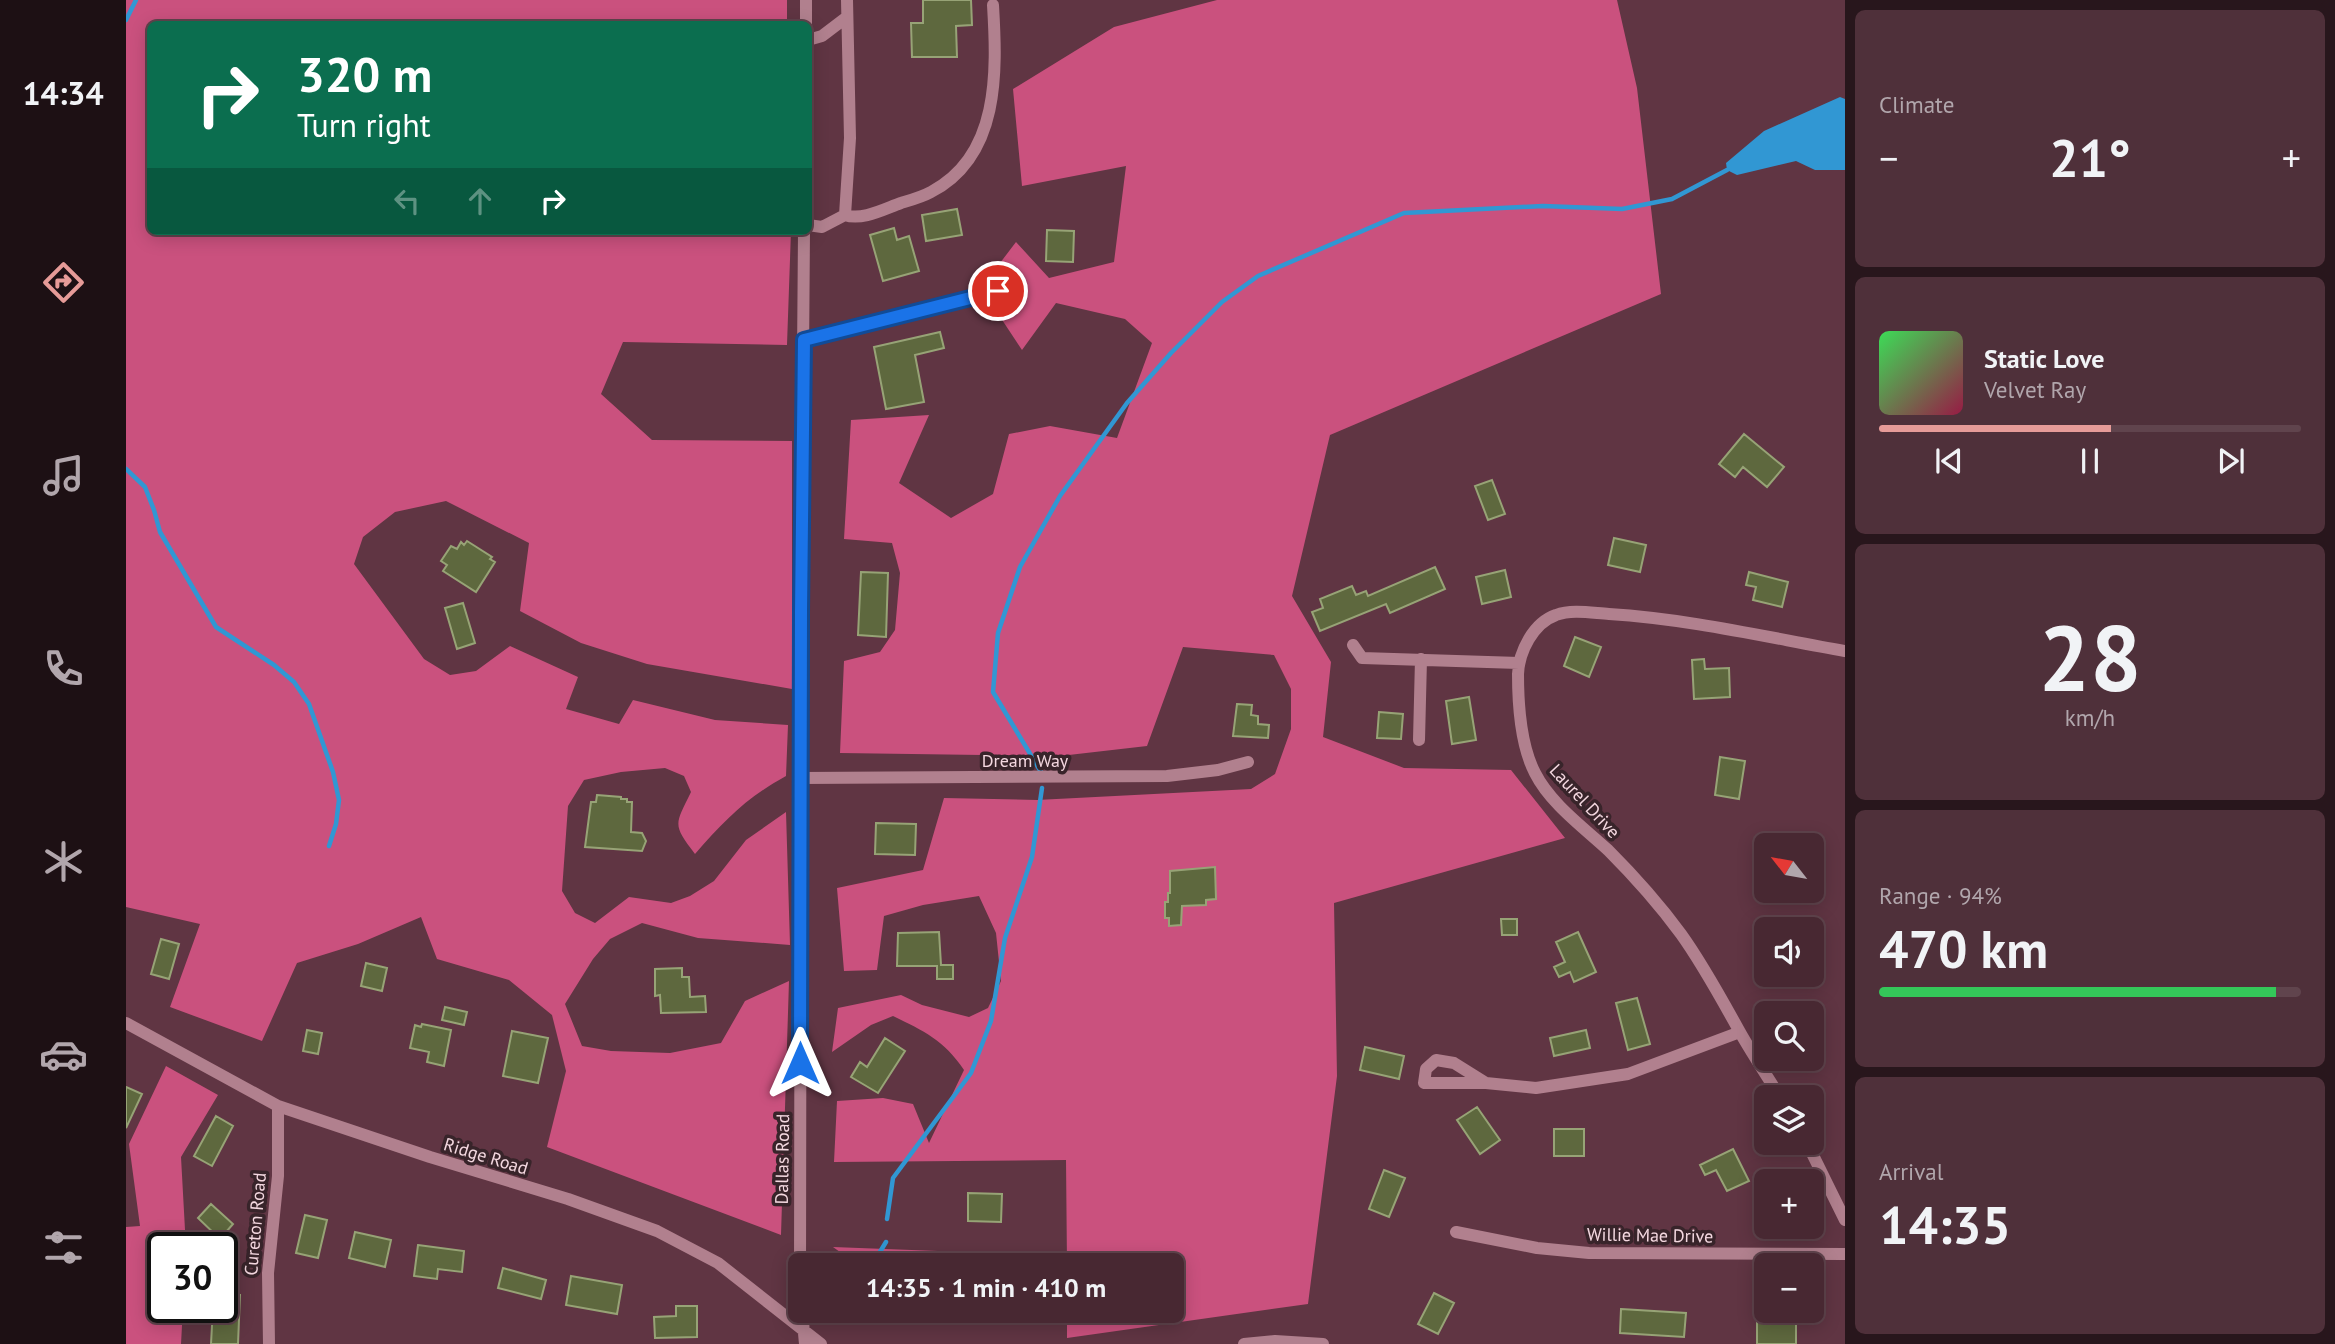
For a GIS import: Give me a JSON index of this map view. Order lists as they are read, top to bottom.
{
  "streets": {
    "street": [
      "Dream Way",
      "Laurel Drive",
      "Ridge Road",
      "Dallas Road",
      "Cureton Road",
      "Willie Mae Drive"
    ]
  },
  "crossings": [
    ["Dream Way", "Dallas Road"],
    ["Ridge Road", "Cureton Road"]
  ],
  "north": "top left",
  "page": {
    "tabs": "14:34",
    "tile": [
      "Climate",
      ["28", "km/h"],
      ["Range · 94%", "470 km"],
      ["Arrival", "14:35"]
    ],
    "turn": ["320 m", "Turn right"],
    "heat": ["−", "21°", "+"],
    "song": ["Static Love", "Velvet Ray"],
    "map_buttons": ["+", "−"],
    "limit": "30",
    "trip": "14:35 · 1 min · 410 m"
  }
}
